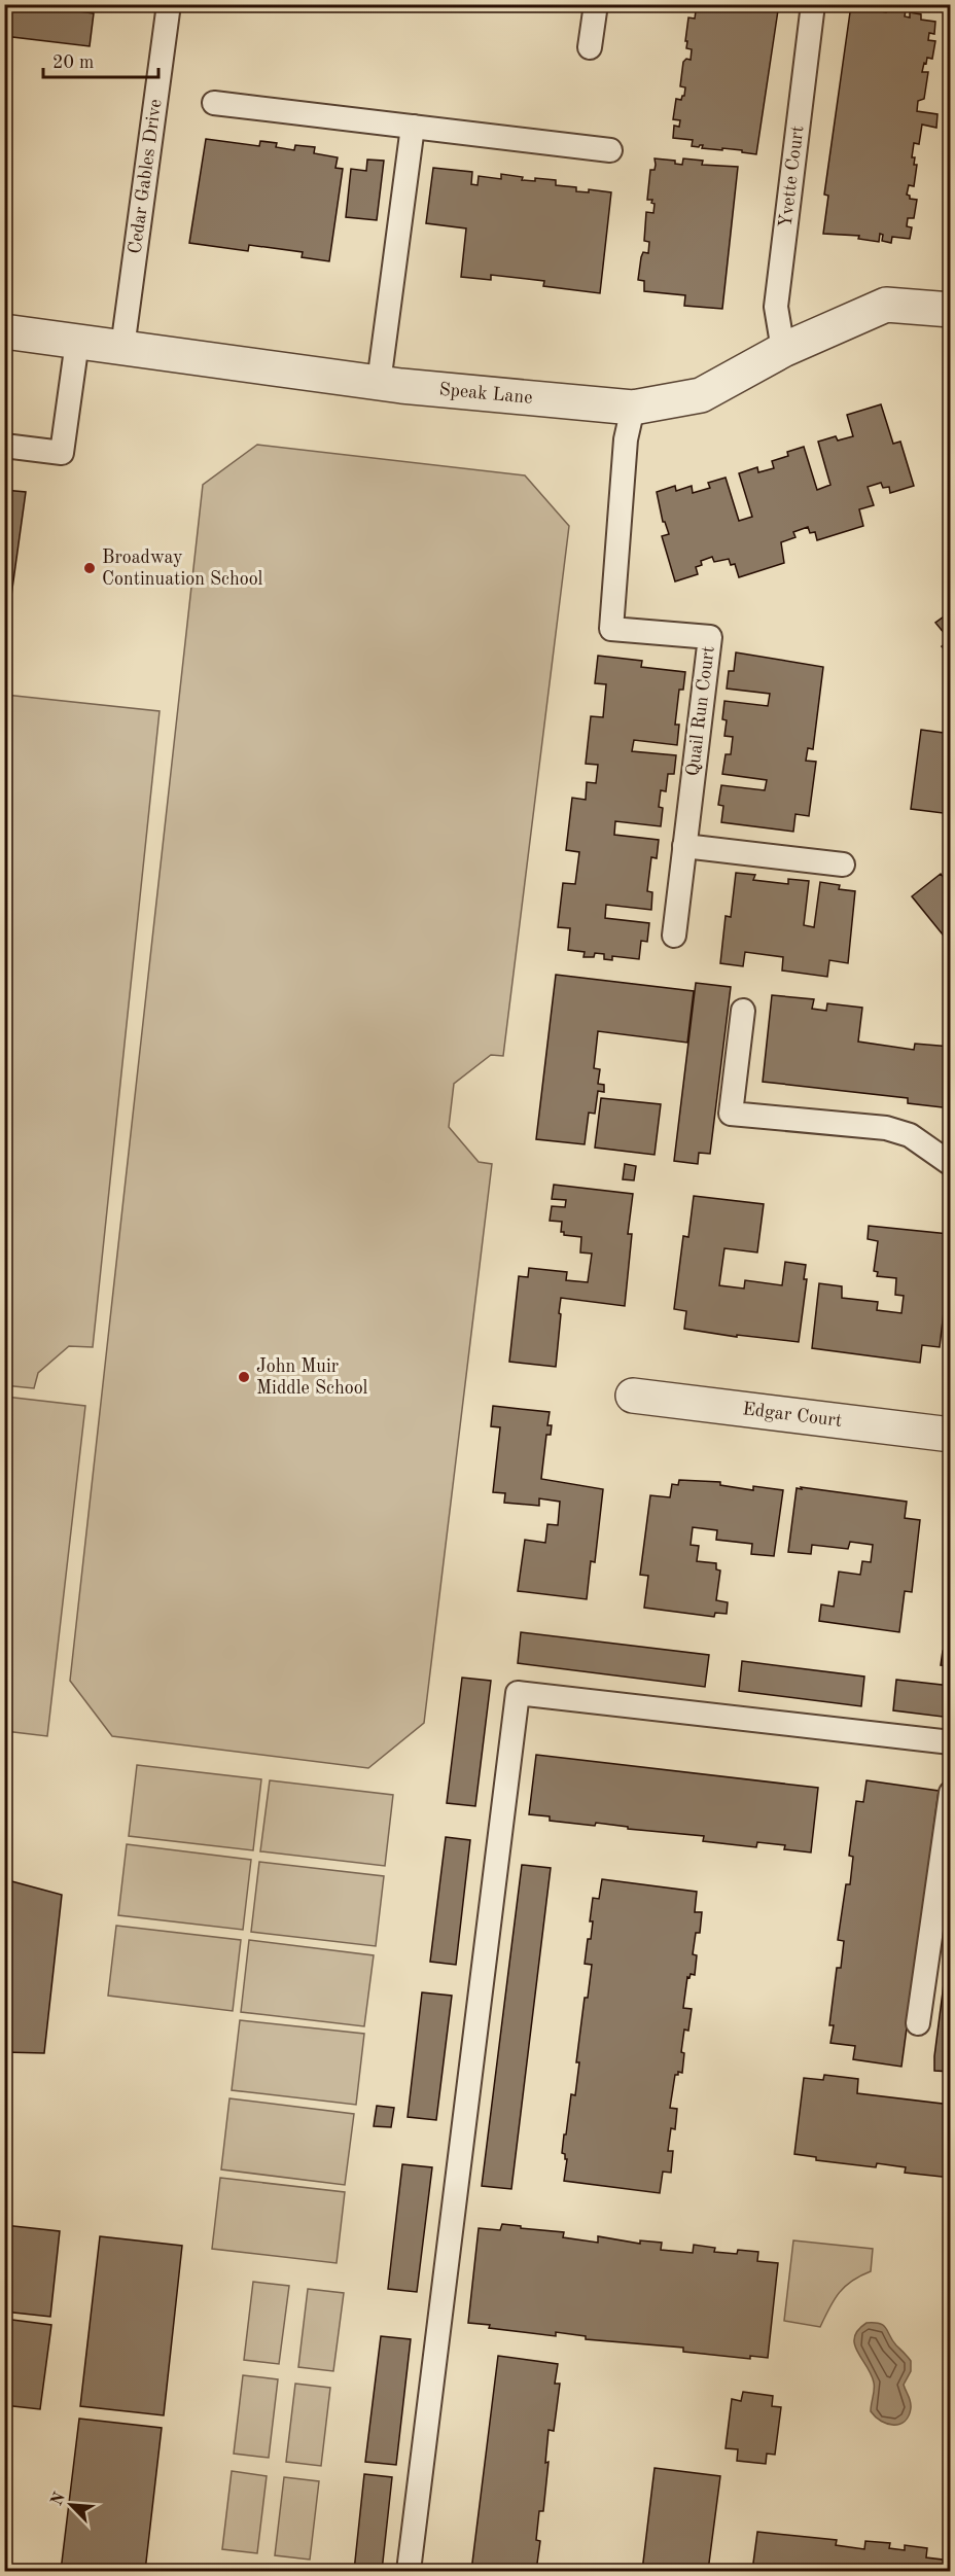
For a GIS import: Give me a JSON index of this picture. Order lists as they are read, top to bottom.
{
  "streets": {
    "street": ["Speak Lane", "Edgar Court"],
    "lane": ["Cedar Gables Drive", "Yvette Court", "Quail Run Court"]
  },
  "crossings": [
    ["Cedar Gables Drive", "Speak Lane"],
    ["Yvette Court", "Speak Lane"],
    ["Speak Lane", "Quail Run Court"]
  ],
  "places": ["Broadway Continuation School", "John Muir Middle School"],
  "scale_bar": "20 m",
  "north": "top left"
}
